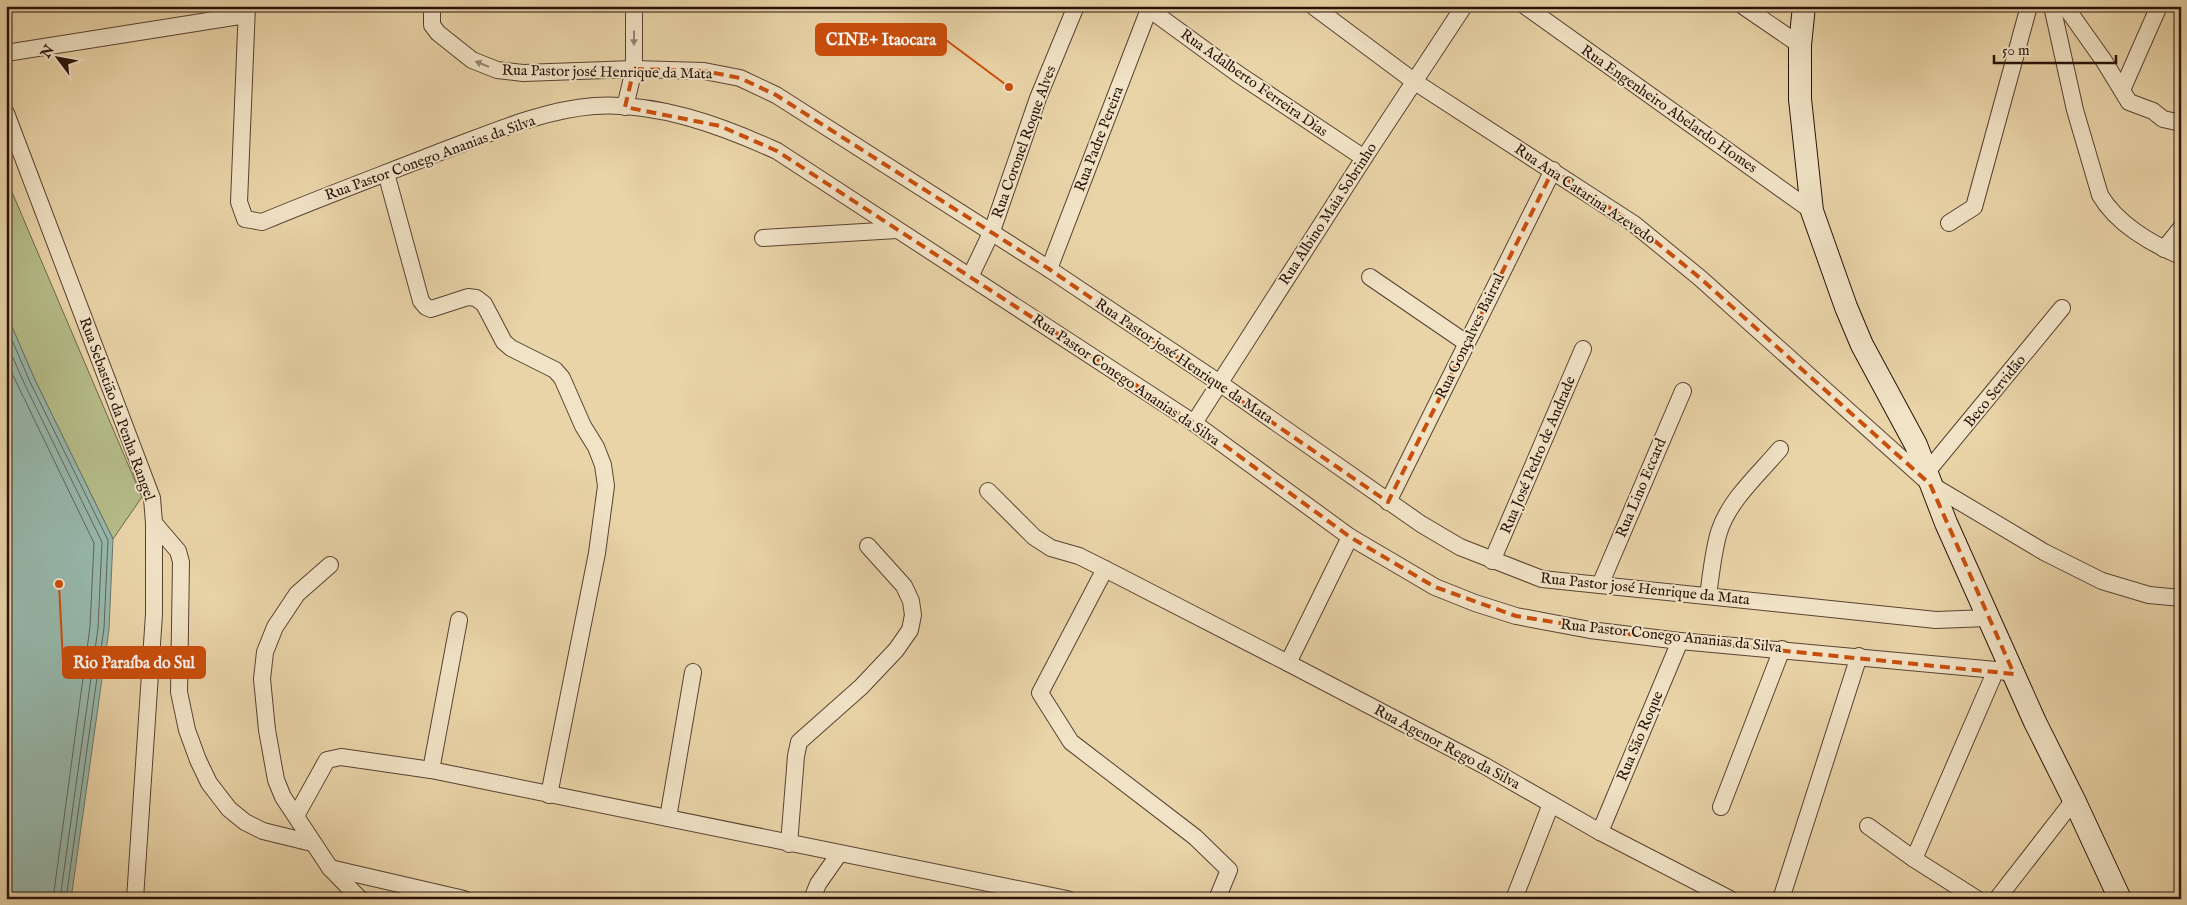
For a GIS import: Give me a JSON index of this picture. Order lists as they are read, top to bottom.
{
  "streets": {
    "street": [
      "Rua Pastor josé Henrique da Mata",
      "Rua Adalberto Ferreira Dias",
      "Rua Engenheiro Abelardo Homes",
      "Rua Padre Pereira",
      "Rua Coronel Roque Alves",
      "Rua Pastor Conego Ananias da Silva",
      "Rua Ana Catarina Azevedo",
      "Rua Albino Maia Sobrinho",
      "Rua Gonçalves Bairral",
      "Beco Servidão",
      "Rua Sebastião da Penha Rangel",
      "Rua José Pedro de Andrade",
      "Rua Lino Eccard",
      "Rua São Roque",
      "Rua Agenor Rego da Silva"
    ]
  },
  "crossings": [
    ["Rua Pastor josé Henrique da Mata", "Rua Padre Pereira"],
    ["Rua Pastor josé Henrique da Mata", "Rua Coronel Roque Alves"],
    ["Rua Pastor josé Henrique da Mata", "Rua Albino Maia Sobrinho"],
    ["Rua Pastor josé Henrique da Mata", "Rua Gonçalves Bairral"],
    ["Rua Pastor josé Henrique da Mata", "Rua José Pedro de Andrade"],
    ["Rua Pastor josé Henrique da Mata", "Rua Lino Eccard"],
    ["Rua Adalberto Ferreira Dias", "Rua Padre Pereira"],
    ["Rua Adalberto Ferreira Dias", "Rua Albino Maia Sobrinho"],
    ["Rua Coronel Roque Alves", "Rua Pastor Conego Ananias da Silva"],
    ["Rua Pastor Conego Ananias da Silva", "Rua Albino Maia Sobrinho"],
    ["Rua Pastor Conego Ananias da Silva", "Rua São Roque"],
    ["Rua Ana Catarina Azevedo", "Rua Albino Maia Sobrinho"],
    ["Rua Ana Catarina Azevedo", "Rua Gonçalves Bairral"],
    ["Rua Ana Catarina Azevedo", "Beco Servidão"],
    ["Rua São Roque", "Rua Agenor Rego da Silva"]
  ],
  "places": ["CINE+ Itaocara", "Rio Paraíba do Sul"],
  "scale_bar": "50 m",
  "north": "top left"
}
